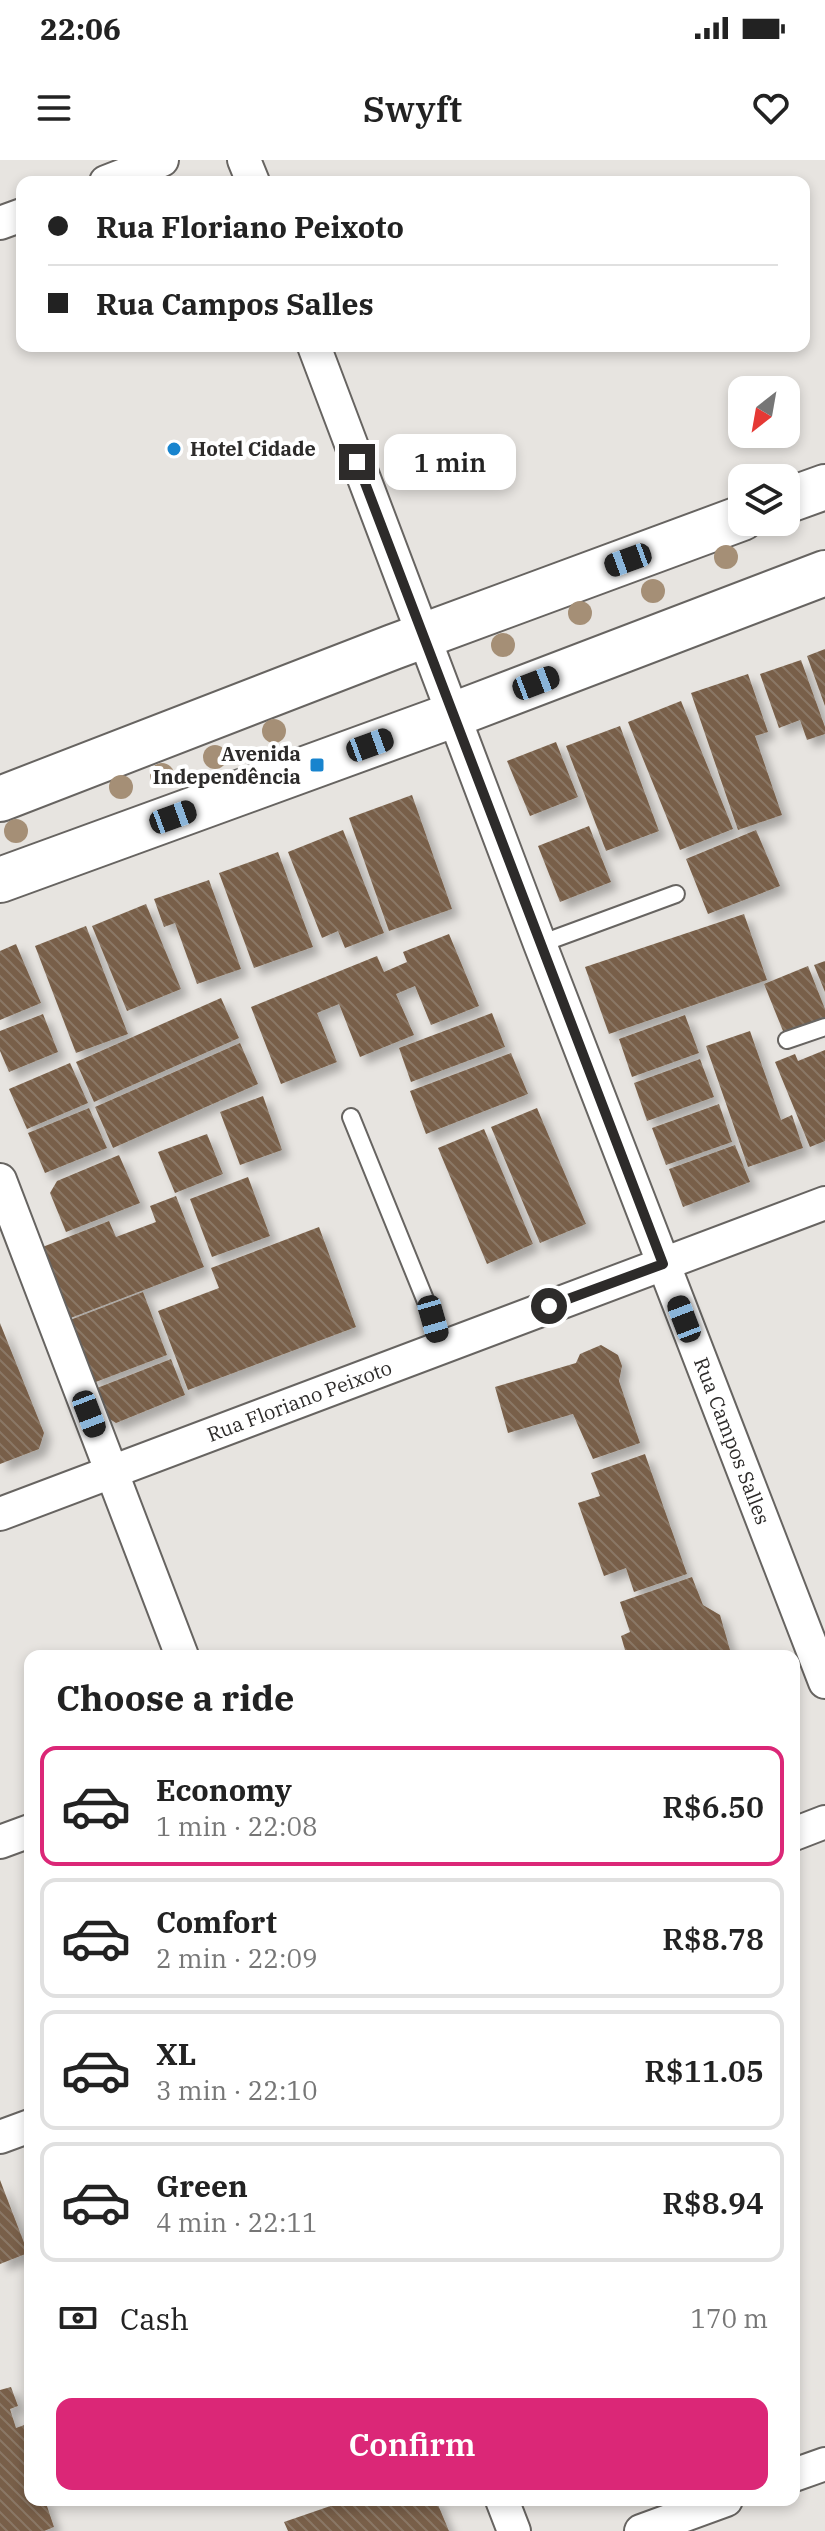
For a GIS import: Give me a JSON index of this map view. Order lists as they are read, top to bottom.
{
  "streets": {
    "street": ["Rua Floriano Peixoto", "Rua Campos Salles"]
  },
  "crossings": [
    ["Rua Floriano Peixoto", "Rua Campos Salles"]
  ],
  "places": {
    "other": ["Hotel Cidade"],
    "transit": ["Avenida Independência"]
  },
  "north": "bottom left",
  "page": {
    "status": "22:06",
    "header": "Swyft",
    "banner": ["Rua Floriano Peixoto", "Rua Campos Salles"],
    "bubble": "1 min",
    "heading": "Choose a ride",
    "list": [
      {
        "name": "Economy",
        "note": "1 min · 22:08",
        "value": "R$6.50"
      },
      {
        "name": "Comfort",
        "note": "2 min · 22:09",
        "value": "R$8.78"
      },
      {
        "name": "XL",
        "note": "3 min · 22:10",
        "value": "R$11.05"
      },
      {
        "name": "Green",
        "note": "4 min · 22:11",
        "value": "R$8.94"
      }
    ],
    "pay": ["Cash", "170 m"],
    "buttons": "Confirm"
  }
}
